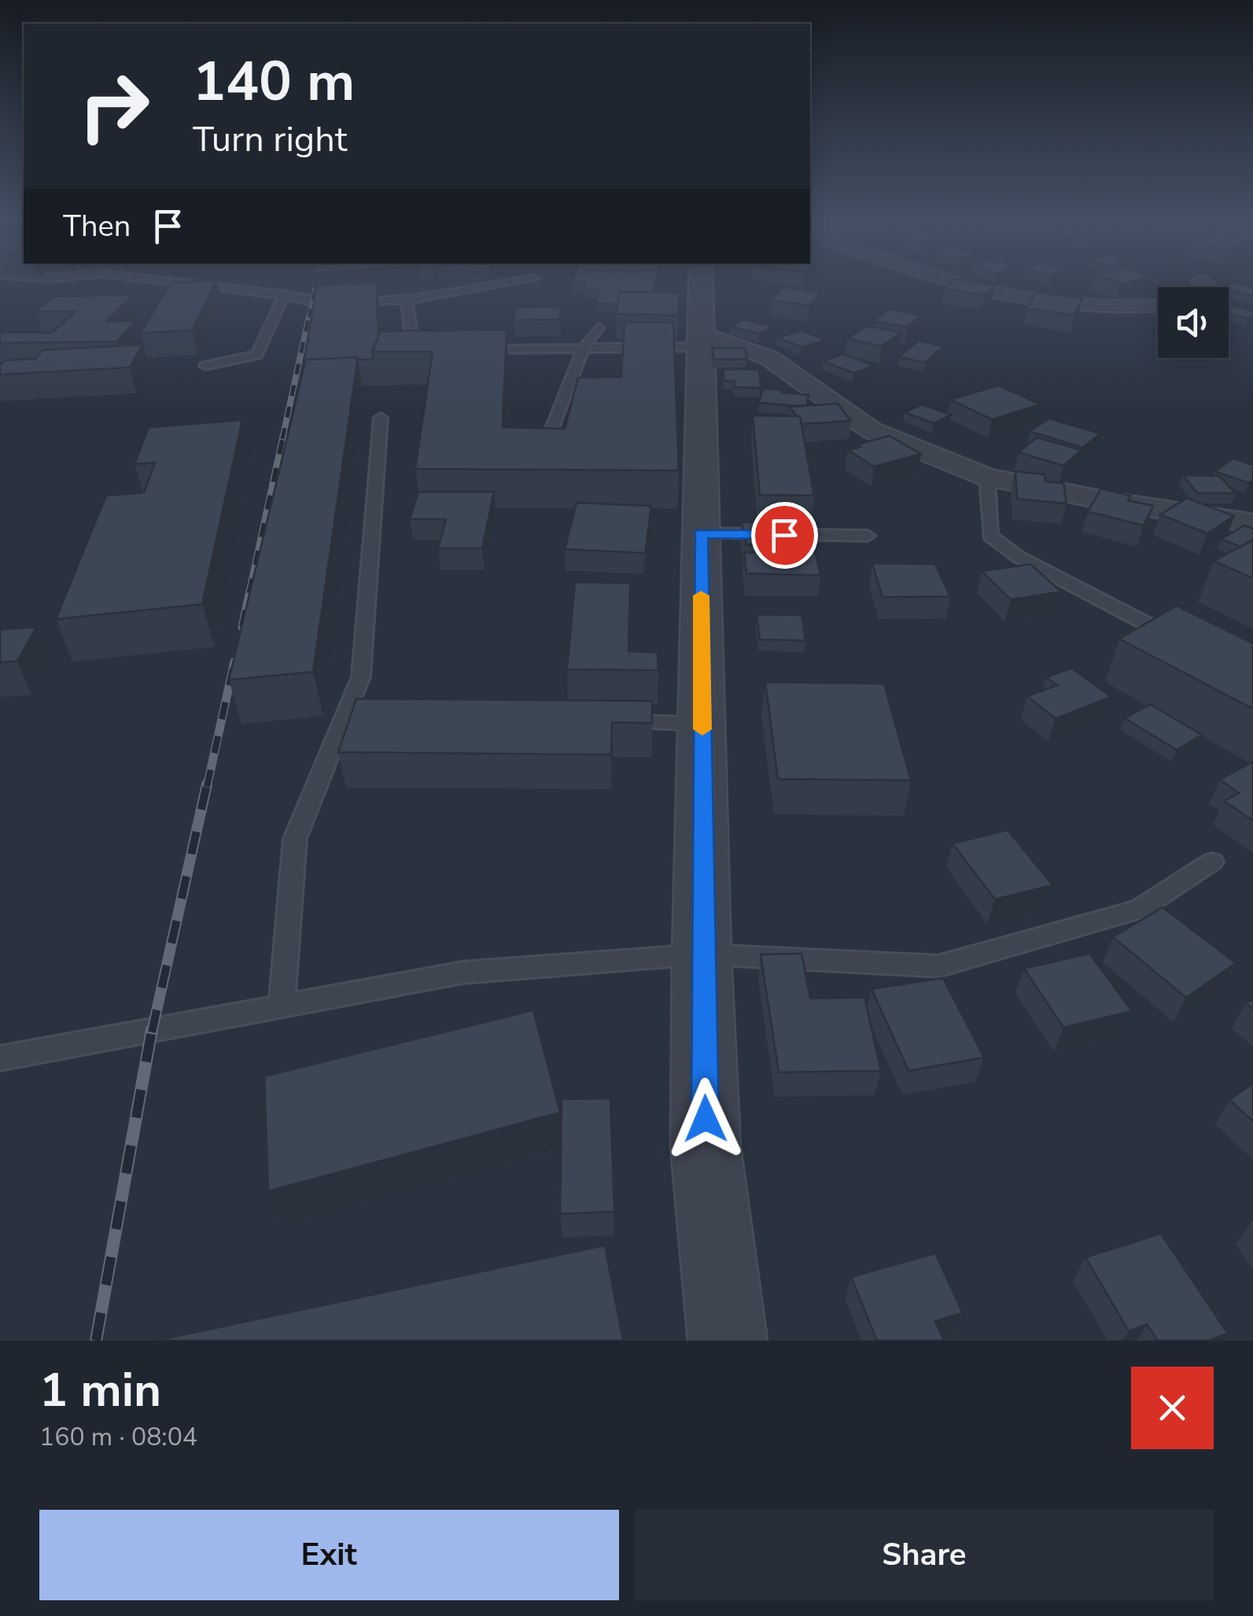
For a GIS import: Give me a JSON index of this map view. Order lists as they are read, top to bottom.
{
  "page": {
    "turn": ["140 m", "Turn right"],
    "then": "Then",
    "heading": ["1 min", "160 m · 08:04"],
    "buttons": ["Exit", "Share"]
  }
}
